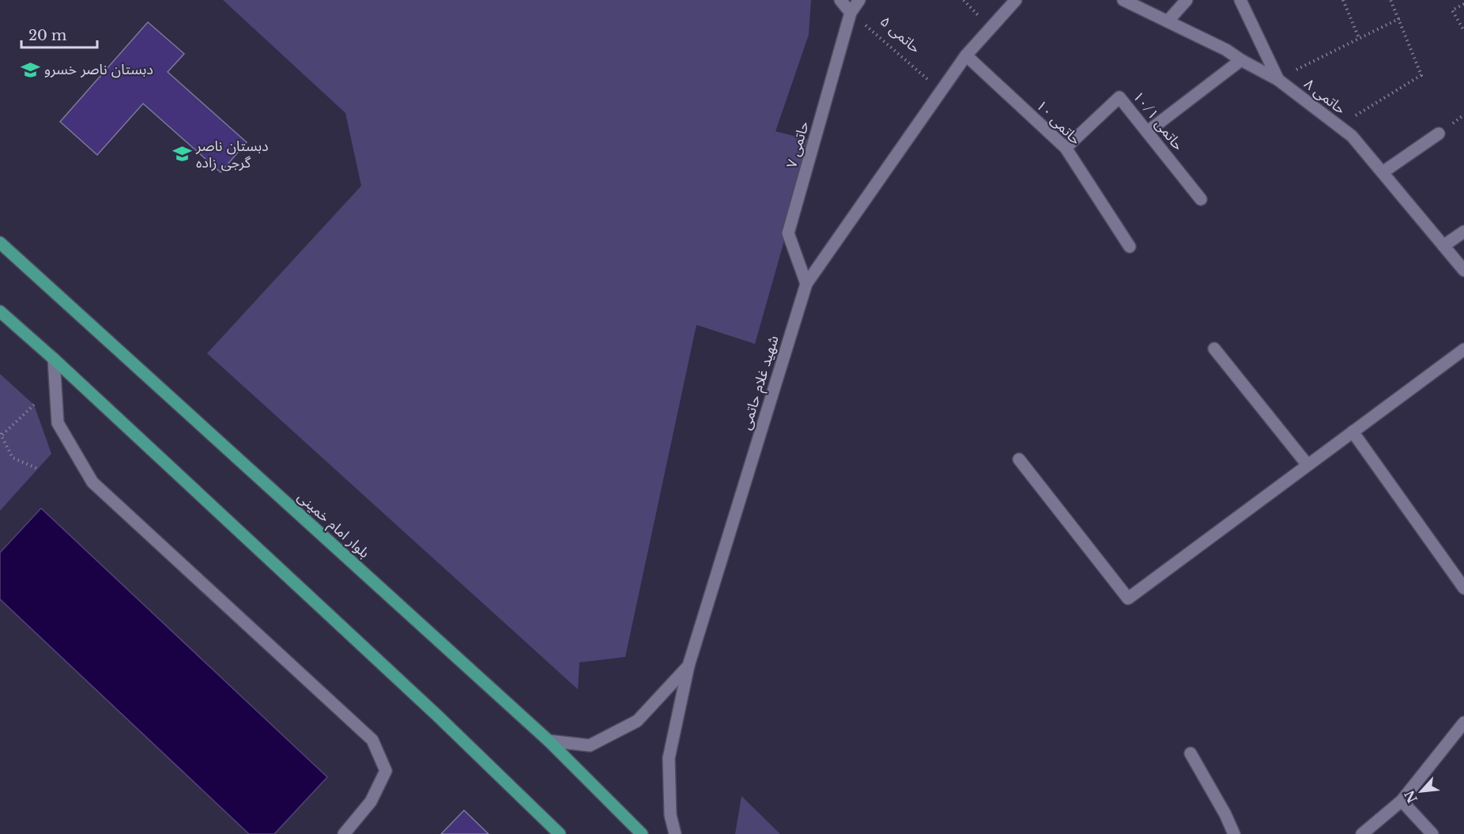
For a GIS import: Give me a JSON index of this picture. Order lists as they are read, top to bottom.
{
  "streets": {
    "main road": ["بلوار امام خمینی"],
    "street": [
      "حاتمی ۸",
      "حاتمی ۱۰/۱",
      "حاتمی ۱۰",
      "حاتمی ۷",
      "شهید غلام حاتمی"
    ],
    "path": ["حاتمی ۵"]
  },
  "crossings": [
    ["حاتمی ۵", "حاتمی ۷"],
    ["حاتمی ۵", "شهید غلام حاتمی"],
    ["حاتمی ۱۰/۱", "حاتمی ۱۰"],
    ["حاتمی ۱۰", "شهید غلام حاتمی"],
    ["حاتمی ۷", "شهید غلام حاتمی"],
    ["شهید غلام حاتمی", "بلوار امام خمینی"]
  ],
  "places": {
    "school or university": ["دبستان ناصر خسرو", "دبستان ناصر گرجی زاده"]
  },
  "scale_bar": "20 m",
  "north": "bottom left"
}
